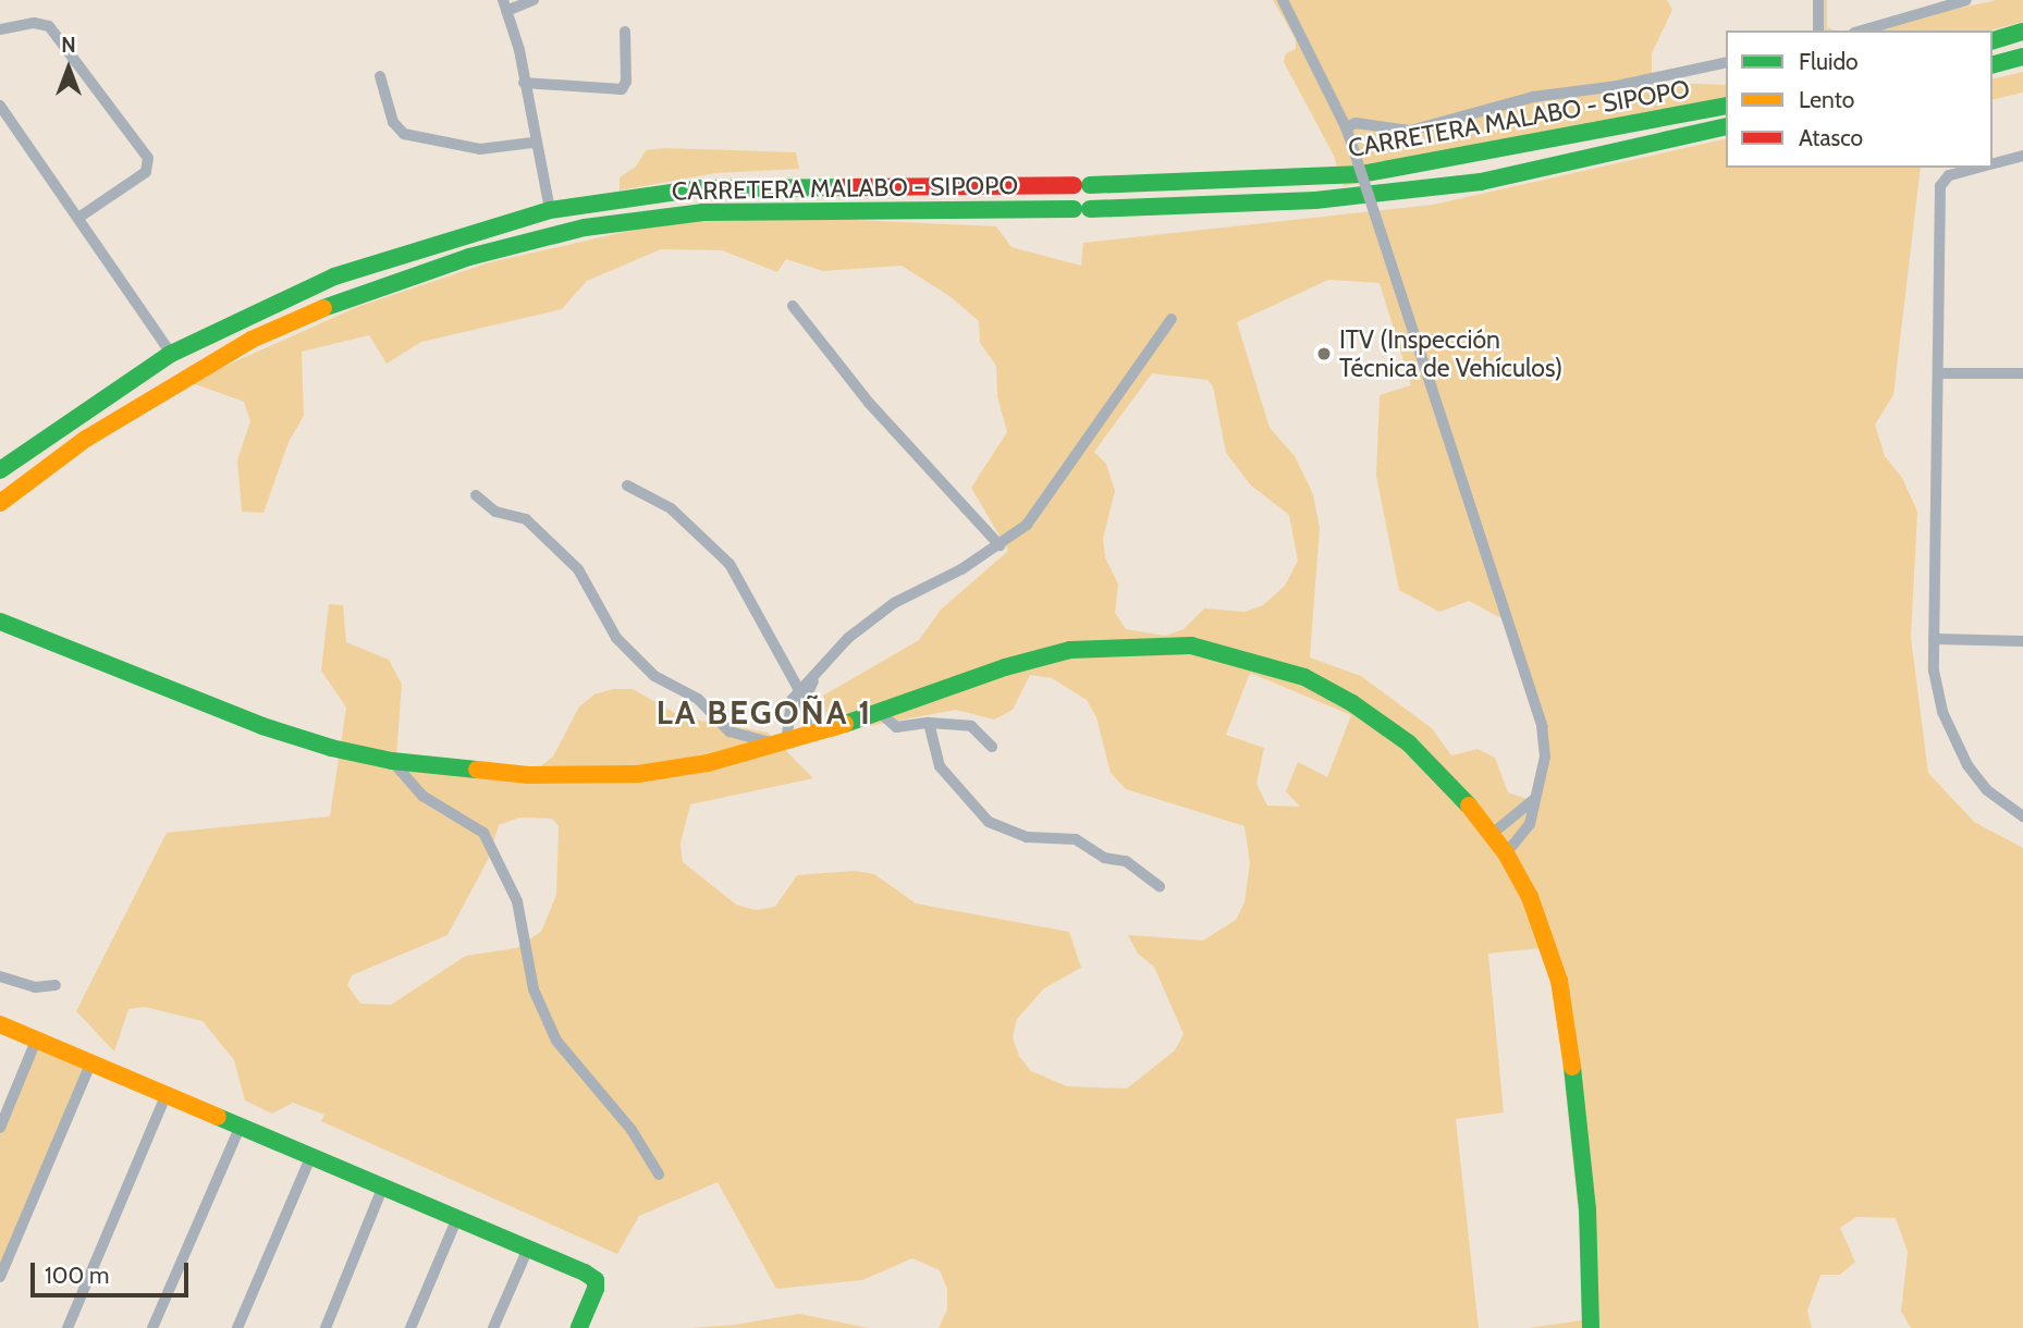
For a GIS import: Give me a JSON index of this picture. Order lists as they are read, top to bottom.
{
  "streets": {
    "main road": ["CARRETERA MALABO - SIPOPO"]
  },
  "districts": ["LA BEGOÑA 1"],
  "places": ["ITV (Inspección Técnica de Vehículos)"],
  "legend": ["Fluido", "Lento", "Atasco"],
  "scale_bar": "100 m",
  "north": "top"
}
